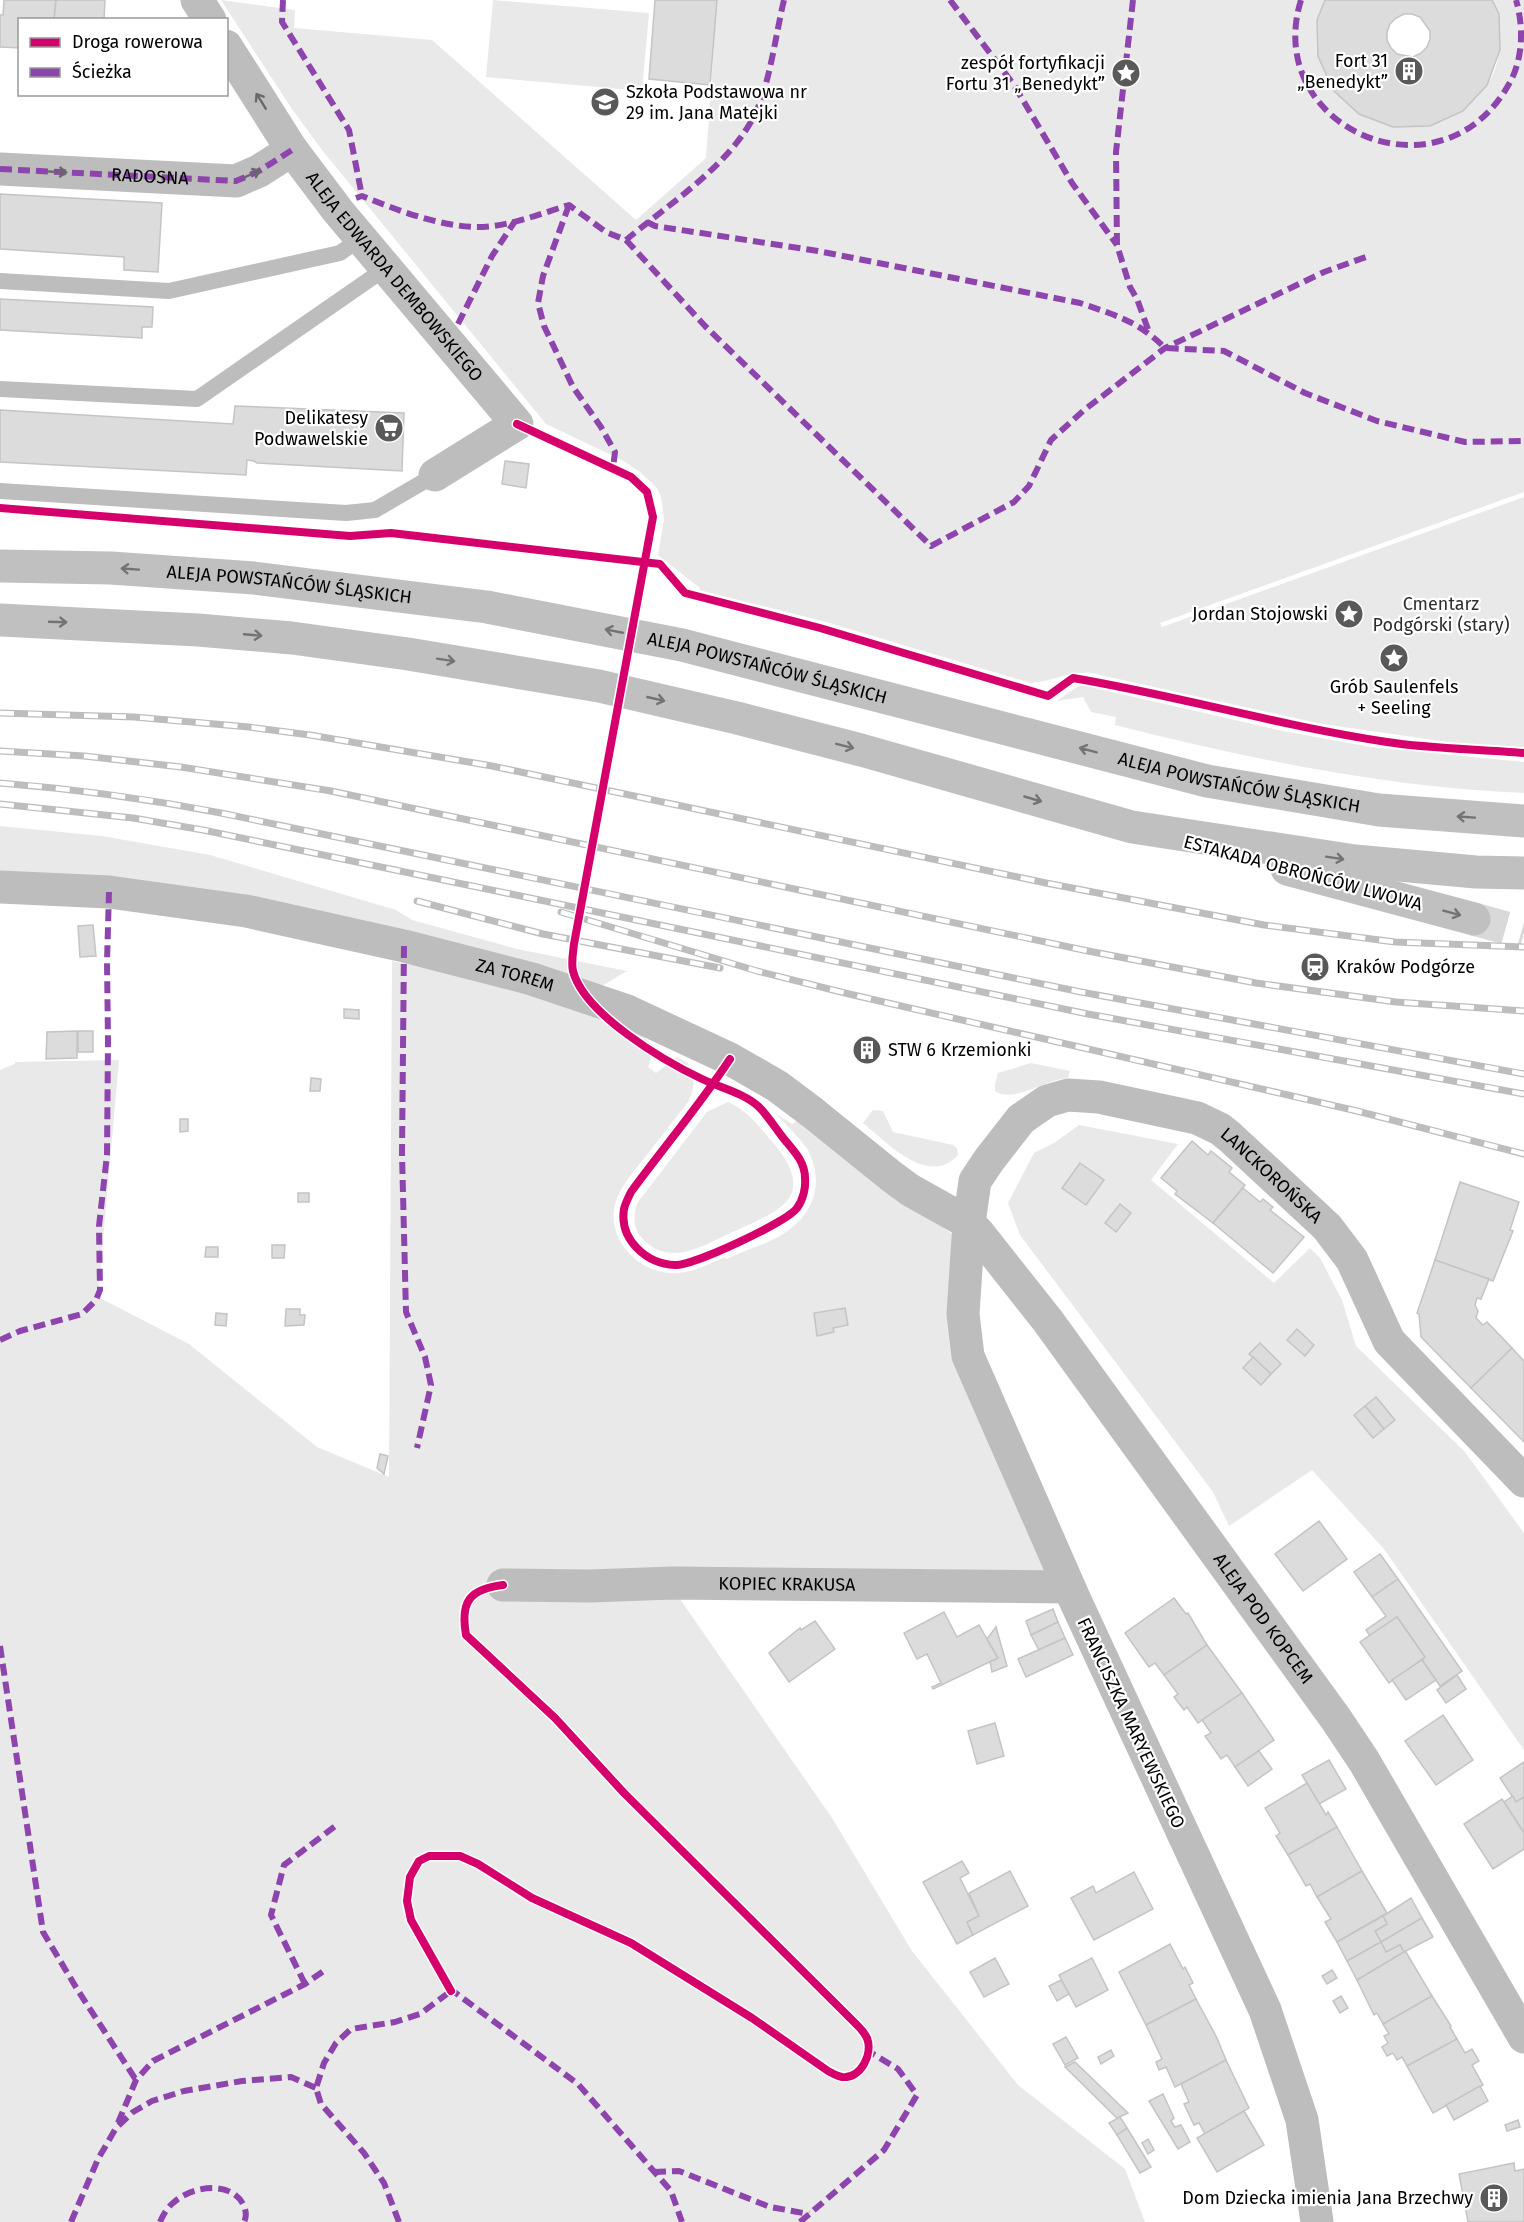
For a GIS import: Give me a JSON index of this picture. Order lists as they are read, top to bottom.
{
  "streets": {
    "main road": ["ALEJA POWSTAŃCÓW ŚLĄSKICH", "ESTAKADA OBROŃCÓW LWOWA"],
    "street": [
      "RADOSNA",
      "ALEJA EDWARDA DEMBOWSKIEGO",
      "ZA TOREM",
      "LANCKOROŃSKA",
      "KOPIEC KRAKUSA",
      "ALEJA POD KOPCEM",
      "FRANCISZKA MARYEWSKIEGO"
    ]
  },
  "crossings": [
    ["RADOSNA", "ALEJA EDWARDA DEMBOWSKIEGO"],
    ["ZA TOREM", "LANCKOROŃSKA"],
    ["ZA TOREM", "ALEJA POD KOPCEM"],
    ["ZA TOREM", "FRANCISZKA MARYEWSKIEGO"],
    ["LANCKOROŃSKA", "ALEJA POD KOPCEM"],
    ["LANCKOROŃSKA", "FRANCISZKA MARYEWSKIEGO"],
    ["KOPIEC KRAKUSA", "FRANCISZKA MARYEWSKIEGO"],
    ["ALEJA POD KOPCEM", "FRANCISZKA MARYEWSKIEGO"]
  ],
  "one_way": ["RADOSNA"],
  "parks": ["Cmentarz Podgórski (stary)"],
  "places": {
    "building": ["Fort 31 „Benedykt”", "STW 6 Krzemionki", "Dom Dziecka imienia Jana Brzechwy"],
    "place": ["zespół fortyfikacji Fortu 31 „Benedykt”", "Jordan Stojowski", "Grób Saulenfels + Seeling"],
    "school or university": ["Szkoła Podstawowa nr 29 im. Jana Matejki"],
    "supermarket": ["Delikatesy Podwawelskie"],
    "station": ["Kraków Podgórze"]
  },
  "legend": ["Droga rowerowa", "Ścieżka"]
}
